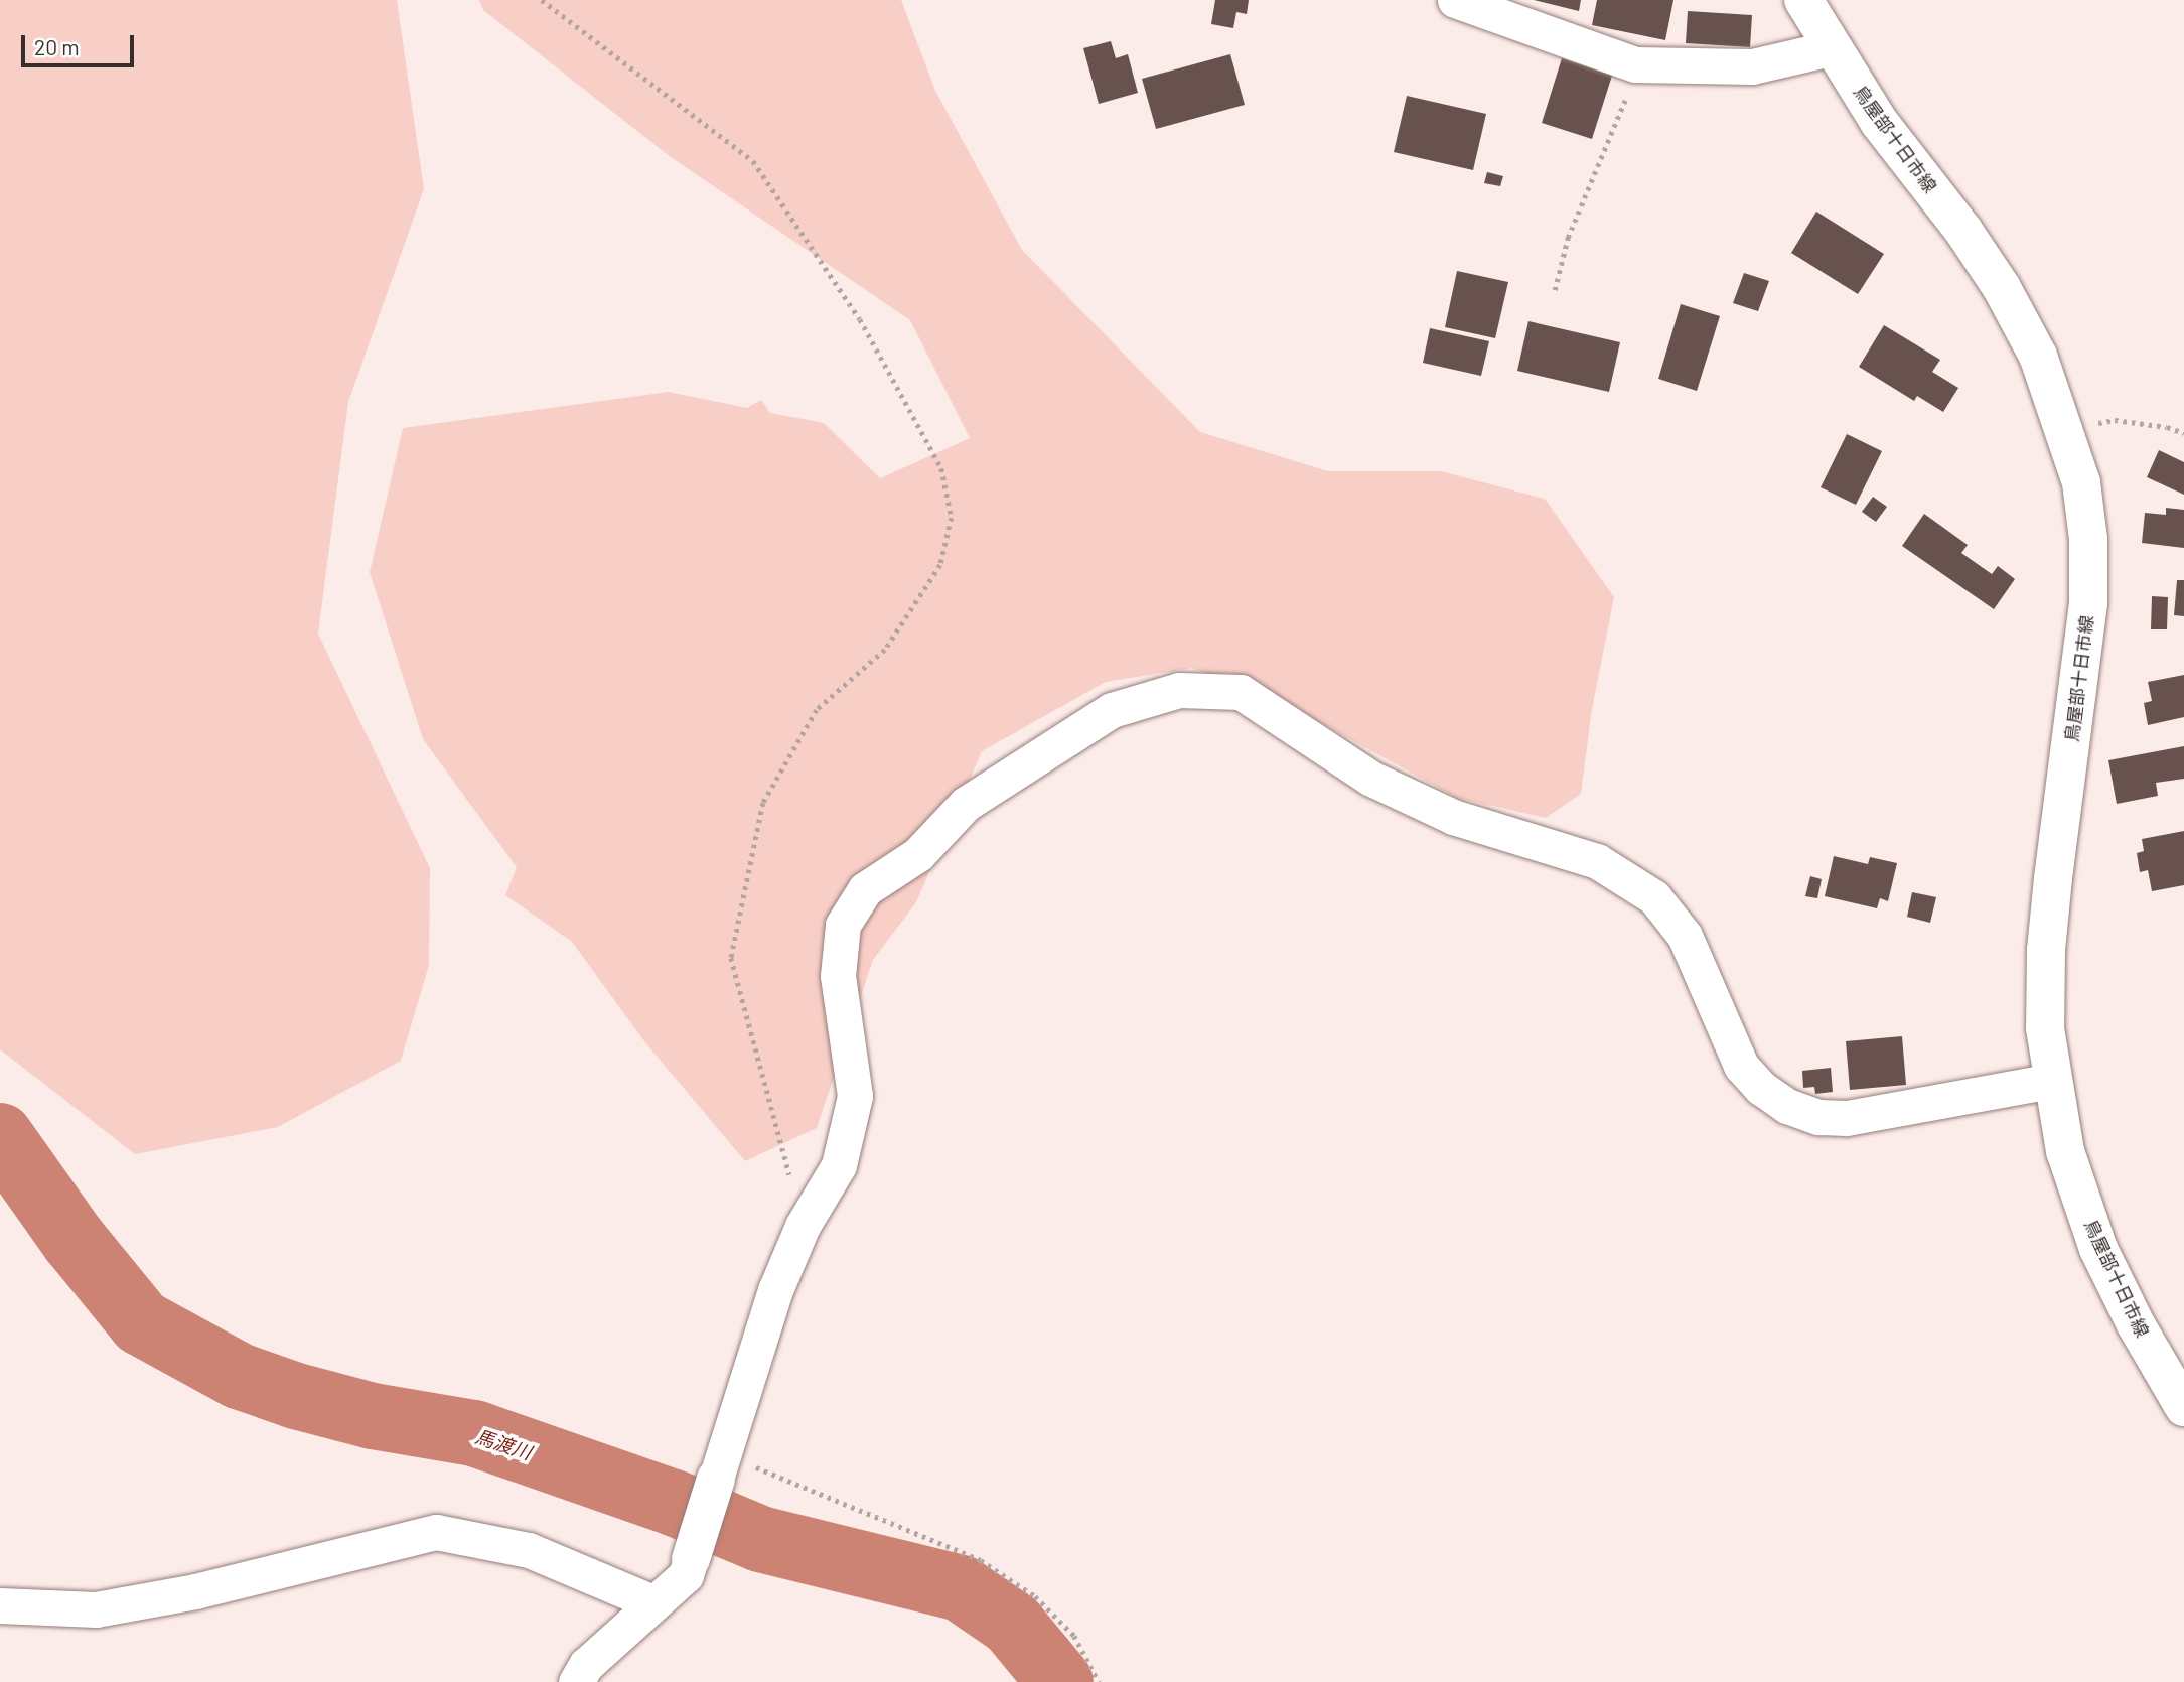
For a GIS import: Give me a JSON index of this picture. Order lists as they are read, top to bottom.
{
  "streets": {
    "main road": ["鳥屋部十日市線"]
  },
  "water": ["馬渡川"],
  "scale_bar": "20 m"
}
